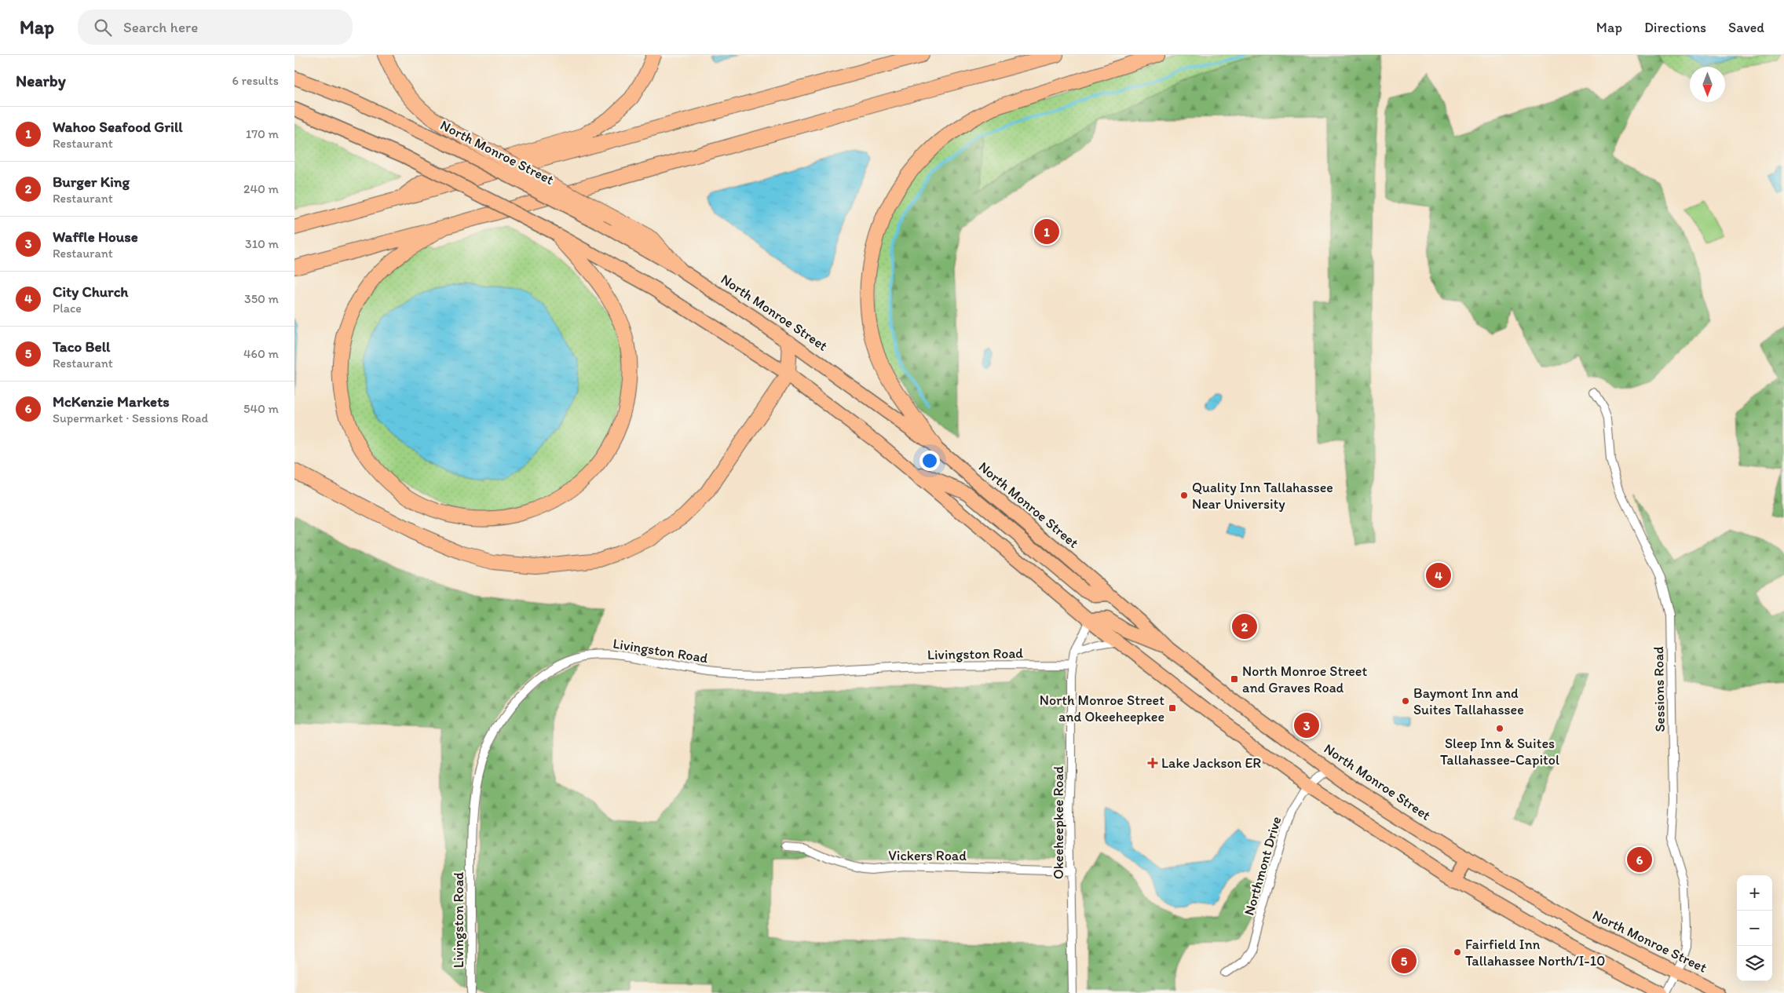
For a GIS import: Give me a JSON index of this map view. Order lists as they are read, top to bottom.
{
  "streets": {
    "main road": ["North Monroe Street"],
    "street": [
      "Livingston Road",
      "Sessions Road",
      "Okeeheepkee Road",
      "Vickers Road",
      "Northmont Drive"
    ]
  },
  "crossings": [
    ["North Monroe Street", "Sessions Road"],
    ["North Monroe Street", "Northmont Drive"],
    ["Livingston Road", "Okeeheepkee Road"],
    ["Okeeheepkee Road", "Vickers Road"]
  ],
  "places": {
    "other": [
      "Quality Inn Tallahassee Near University",
      "Baymont Inn and Suites Tallahassee",
      "Sleep Inn & Suites Tallahassee-Capitol",
      "Fairfield Inn Tallahassee North/I-10"
    ],
    "transit": ["North Monroe Street and Graves Road", "North Monroe Street and Okeeheepkee"],
    "health": ["Lake Jackson ER"]
  },
  "north": "bottom",
  "page": {
    "header": "Map",
    "search": "Search here",
    "nav": ["Map", "Directions", "Saved"],
    "heading": ["Nearby", "6 results"],
    "list": [
      {
        "mark": "1",
        "name": "Wahoo Seafood Grill",
        "note": "Restaurant",
        "value": "170 m"
      },
      {
        "mark": "2",
        "name": "Burger King",
        "note": "Restaurant",
        "value": "240 m"
      },
      {
        "mark": "3",
        "name": "Waffle House",
        "note": "Restaurant",
        "value": "310 m"
      },
      {
        "mark": "4",
        "name": "City Church",
        "note": "Place",
        "value": "350 m"
      },
      {
        "mark": "5",
        "name": "Taco Bell",
        "note": "Restaurant",
        "value": "460 m"
      },
      {
        "mark": "6",
        "name": "McKenzie Markets",
        "note": "Supermarket · Sessions Road",
        "value": "540 m"
      }
    ],
    "pins": [
      "1",
      "4",
      "2",
      "3",
      "6",
      "5"
    ],
    "map_buttons": ["+", "−"]
  }
}
